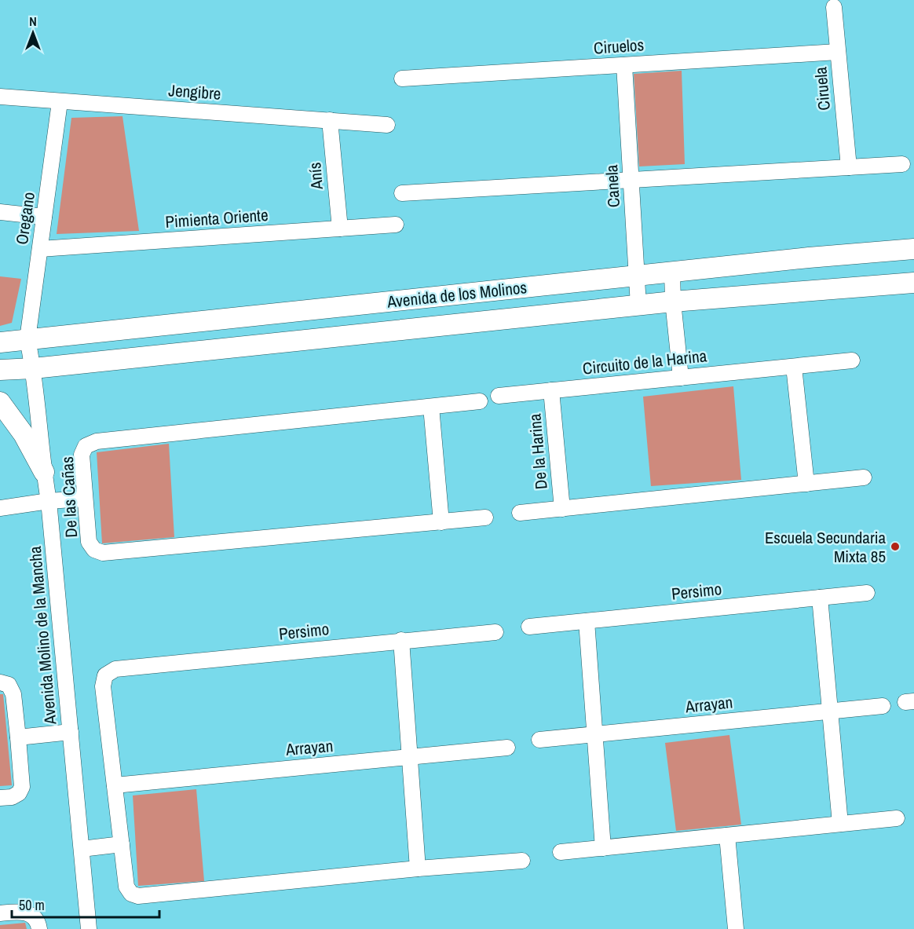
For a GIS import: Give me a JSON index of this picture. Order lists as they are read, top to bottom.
{
  "streets": {
    "street": [
      "Ciruelos",
      "Ciruela",
      "Jengibre",
      "Anís",
      "Canela",
      "Oregano",
      "Pimienta Oriente",
      "Avenida de los Molinos",
      "Circuito de la Harina",
      "De la Harina",
      "De las Cañas",
      "Persimo",
      "Avenida Molino de la Mancha",
      "Arrayan"
    ]
  },
  "crossings": [
    ["Ciruelos", "Ciruela"],
    ["Ciruelos", "Canela"],
    ["Jengibre", "Anís"],
    ["Jengibre", "Oregano"],
    ["Anís", "Pimienta Oriente"],
    ["Canela", "Avenida de los Molinos"],
    ["Oregano", "Pimienta Oriente"],
    ["Oregano", "Avenida de los Molinos"],
    ["Oregano", "Avenida Molino de la Mancha"],
    ["Avenida de los Molinos", "Avenida Molino de la Mancha"],
    ["Circuito de la Harina", "De la Harina"],
    ["Persimo", "Arrayan"]
  ],
  "places": ["Escuela Secundaria Mixta 85"],
  "scale_bar": "50 m",
  "north": "top"
}
